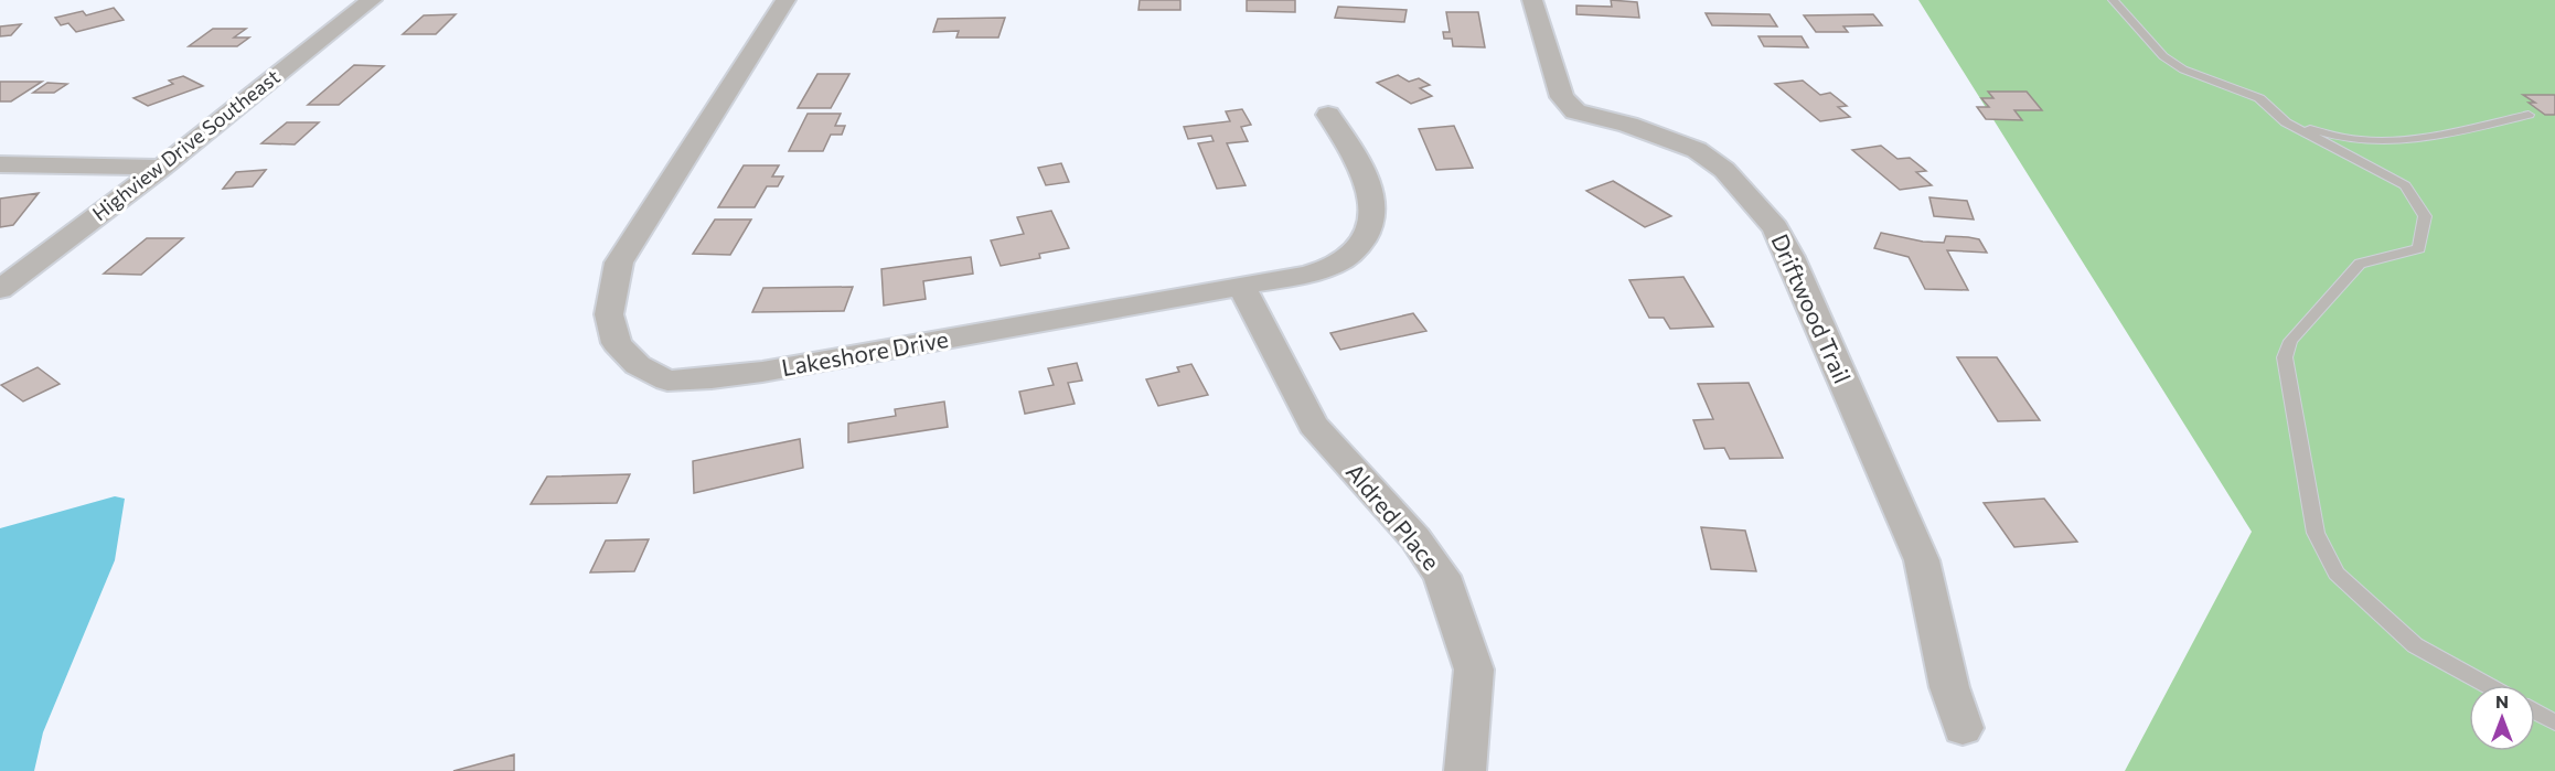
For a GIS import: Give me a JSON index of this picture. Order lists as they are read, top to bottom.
{
  "streets": {
    "street": [
      "Highview Drive Southeast",
      "Driftwood Trail",
      "Lakeshore Drive",
      "Aldred Place"
    ]
  },
  "crossings": [
    ["Lakeshore Drive", "Aldred Place"]
  ],
  "north": "top"
}
